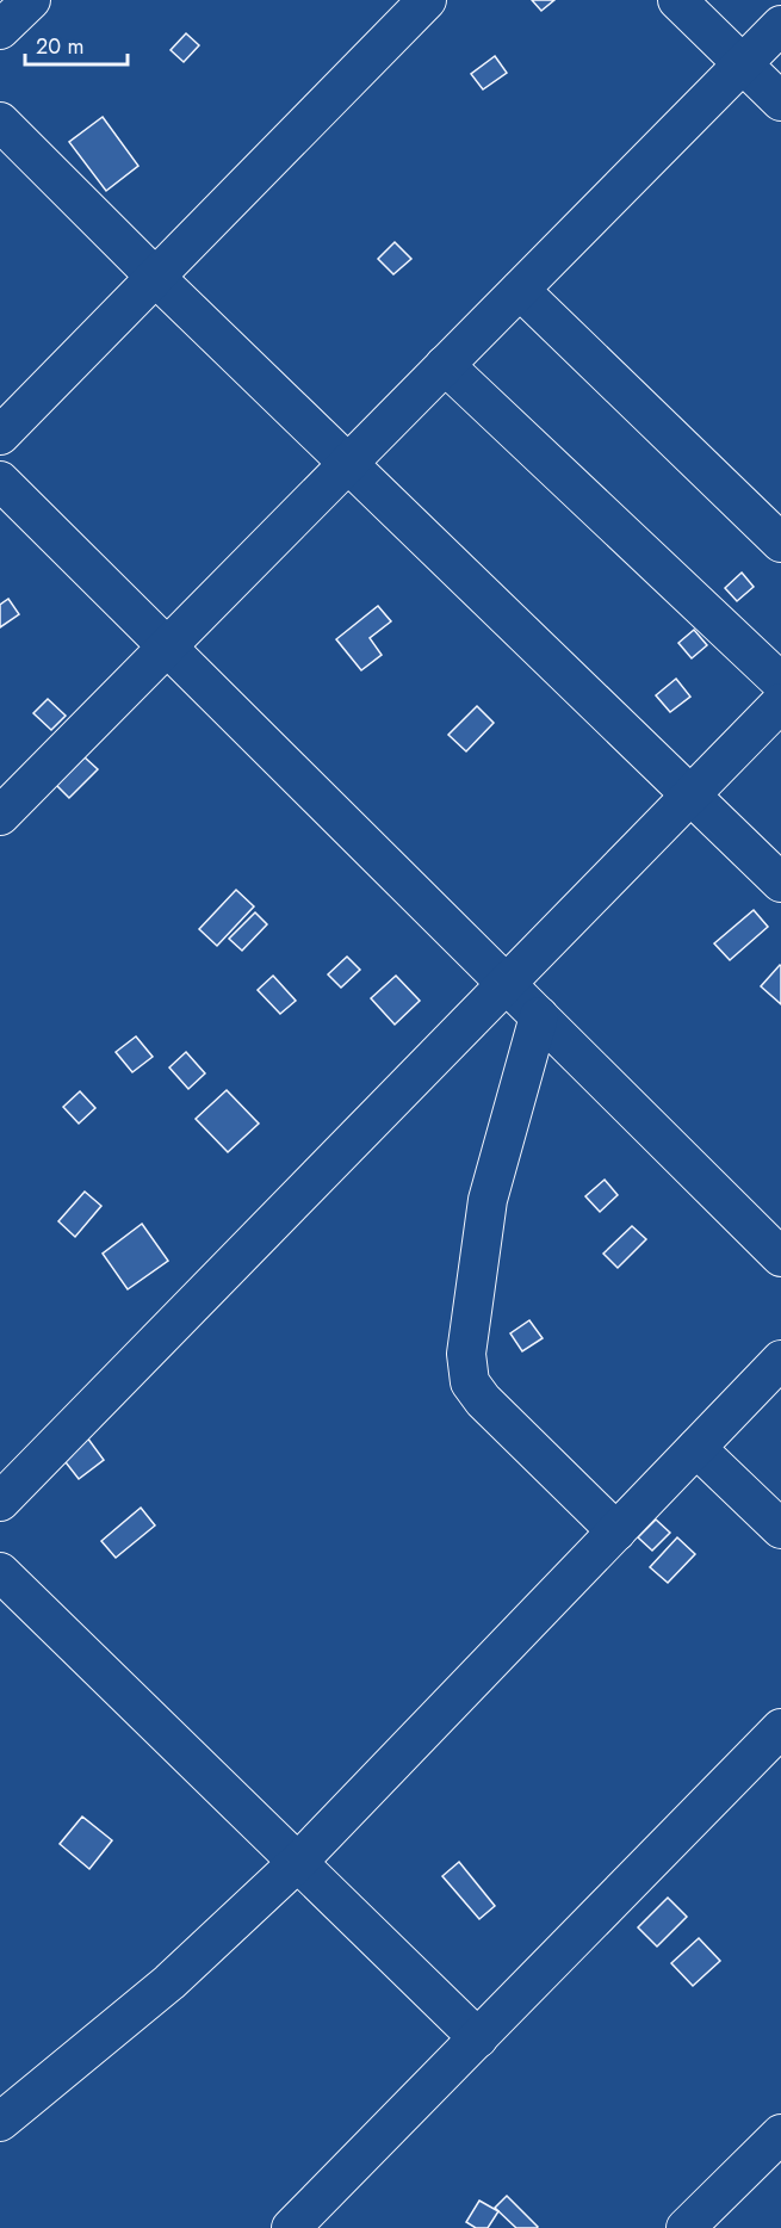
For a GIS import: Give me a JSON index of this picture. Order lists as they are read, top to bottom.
{
  "scale_bar": "20 m"
}
